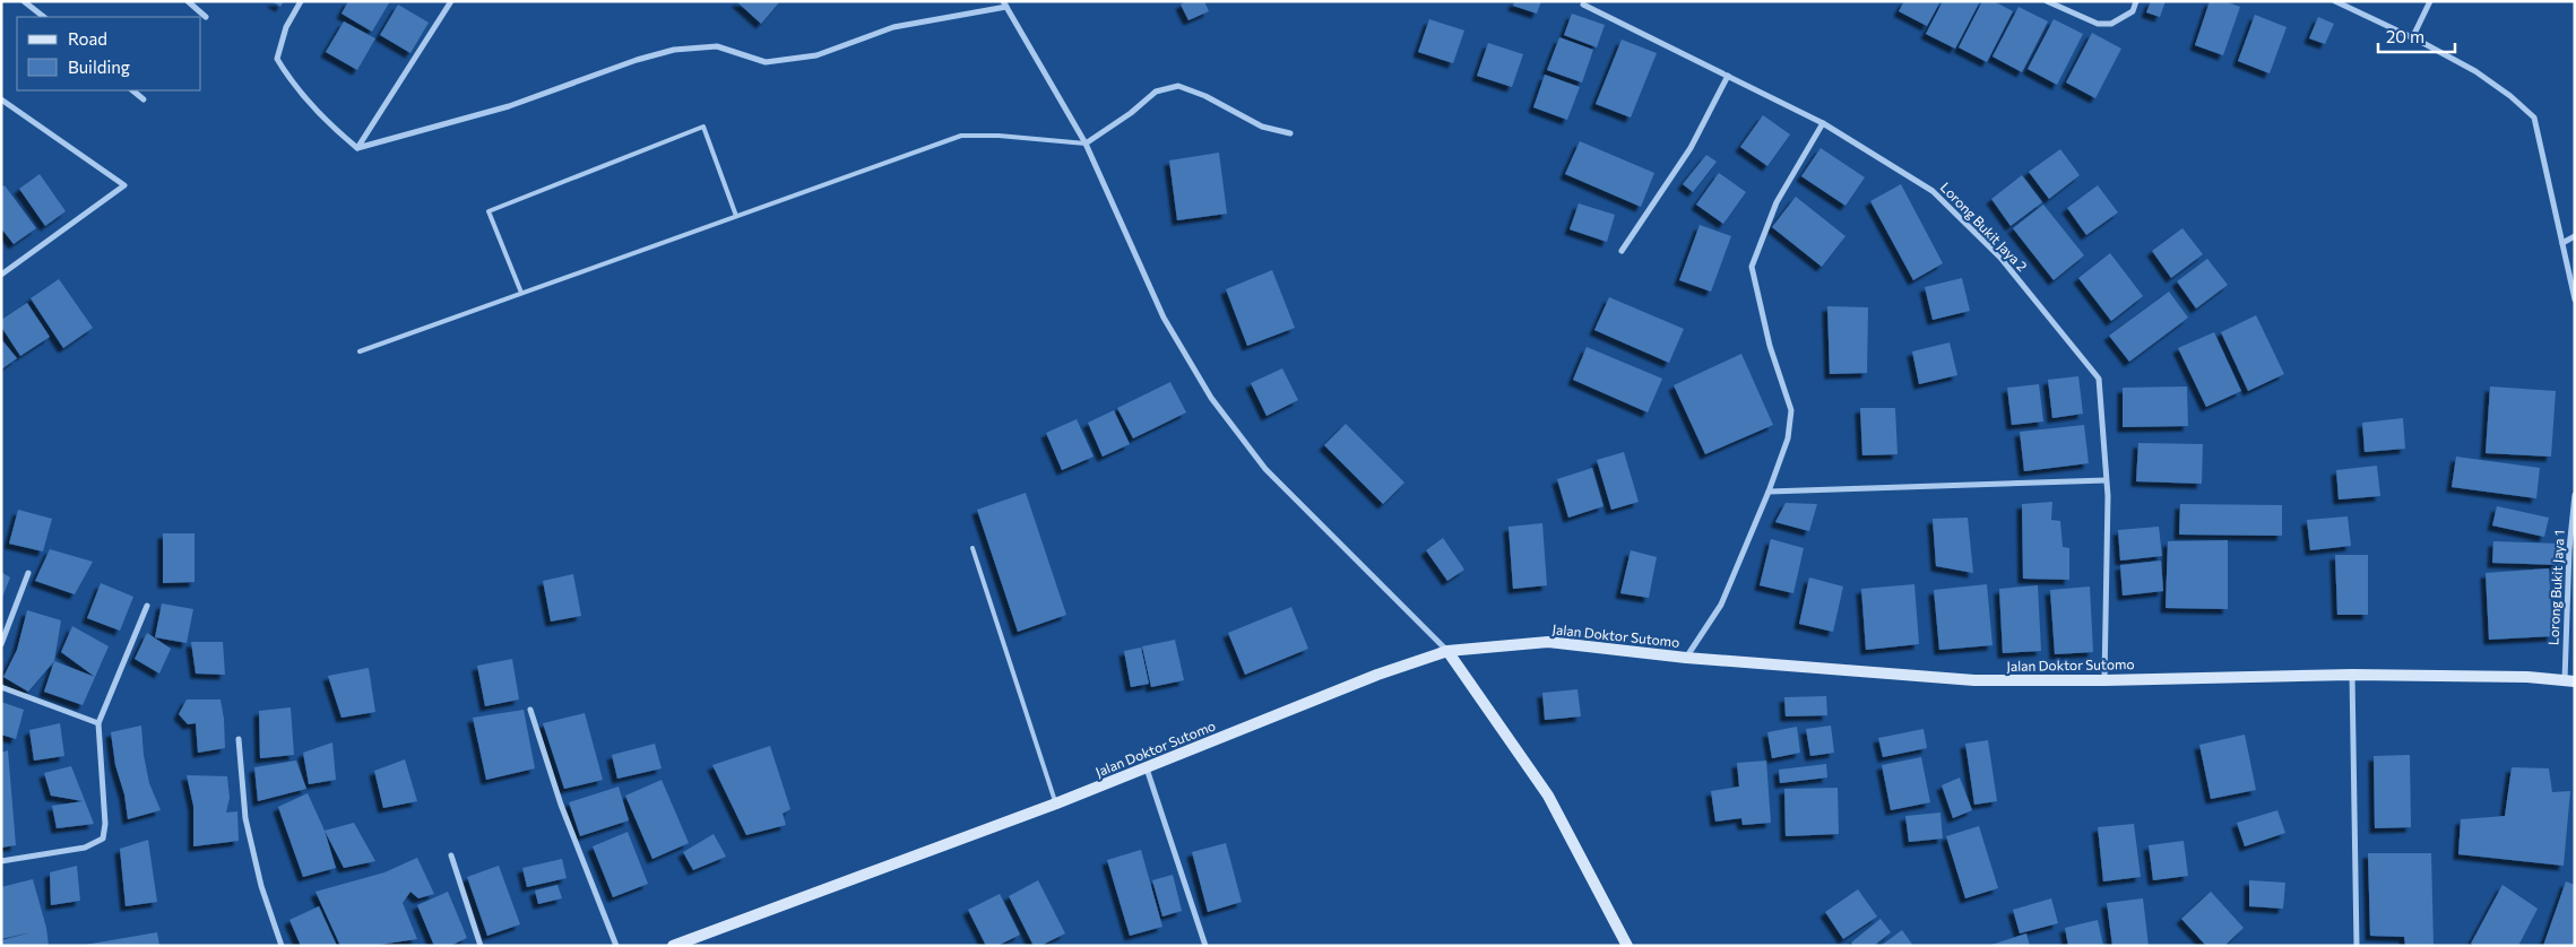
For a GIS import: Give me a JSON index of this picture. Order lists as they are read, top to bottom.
{
  "streets": {
    "street": ["Lorong Bukit Jaya 2", "Lorong Bukit Jaya 1", "Jalan Doktor Sutomo"]
  },
  "crossings": [
    ["Lorong Bukit Jaya 2", "Jalan Doktor Sutomo"],
    ["Lorong Bukit Jaya 1", "Jalan Doktor Sutomo"]
  ],
  "legend": ["Road", "Building"],
  "scale_bar": "20 m"
}
